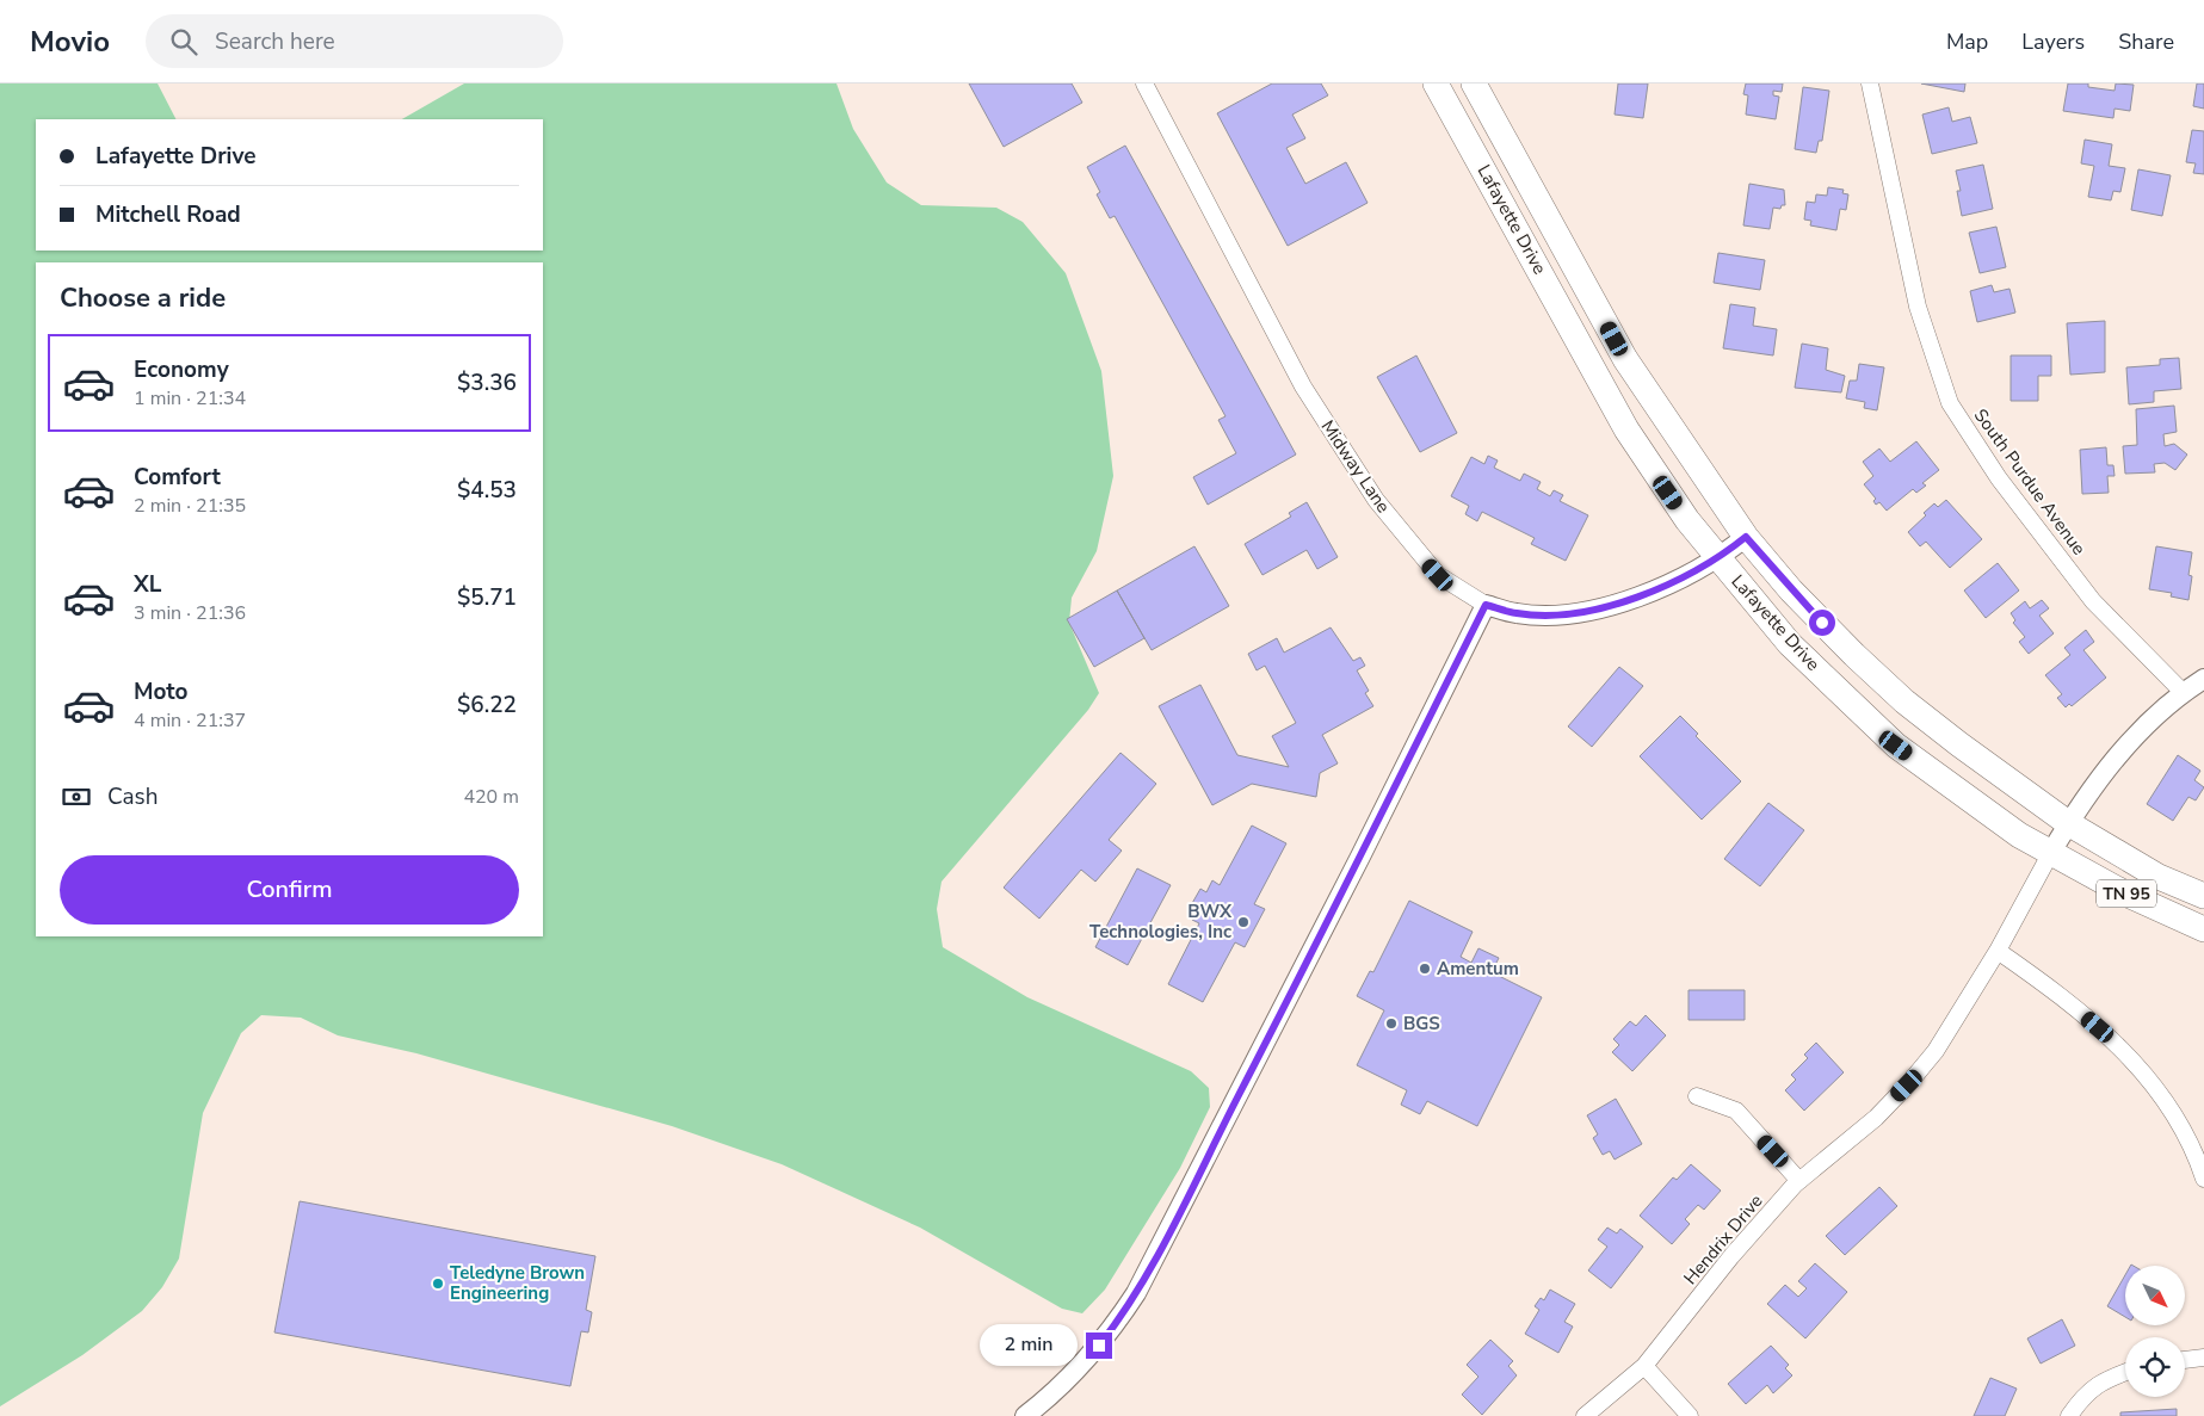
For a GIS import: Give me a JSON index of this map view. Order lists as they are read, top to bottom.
{
  "streets": {
    "main road": ["Lafayette Drive", "TN 95"],
    "street": ["Midway Lane", "South Purdue Avenue", "Hendrix Drive"]
  },
  "crossings": [
    ["Lafayette Drive", "Midway Lane"],
    ["Lafayette Drive", "Hendrix Drive"]
  ],
  "places": [
    "BWX Technologies, Inc",
    "Amentum",
    "BGS",
    "Teledyne Brown Engineering"
  ],
  "north": "bottom right",
  "page": {
    "header": "Movio",
    "search": "Search here",
    "nav": ["Map", "Layers", "Share"],
    "banner": ["Lafayette Drive", "Mitchell Road"],
    "heading": "Choose a ride",
    "list": [
      {
        "name": "Economy",
        "note": "1 min · 21:34",
        "value": "$3.36"
      },
      {
        "name": "Comfort",
        "note": "2 min · 21:35",
        "value": "$4.53"
      },
      {
        "name": "XL",
        "note": "3 min · 21:36",
        "value": "$5.71"
      },
      {
        "name": "Moto",
        "note": "4 min · 21:37",
        "value": "$6.22"
      }
    ],
    "pay": ["Cash", "420 m"],
    "buttons": "Confirm",
    "bubble": "2 min"
  }
}
